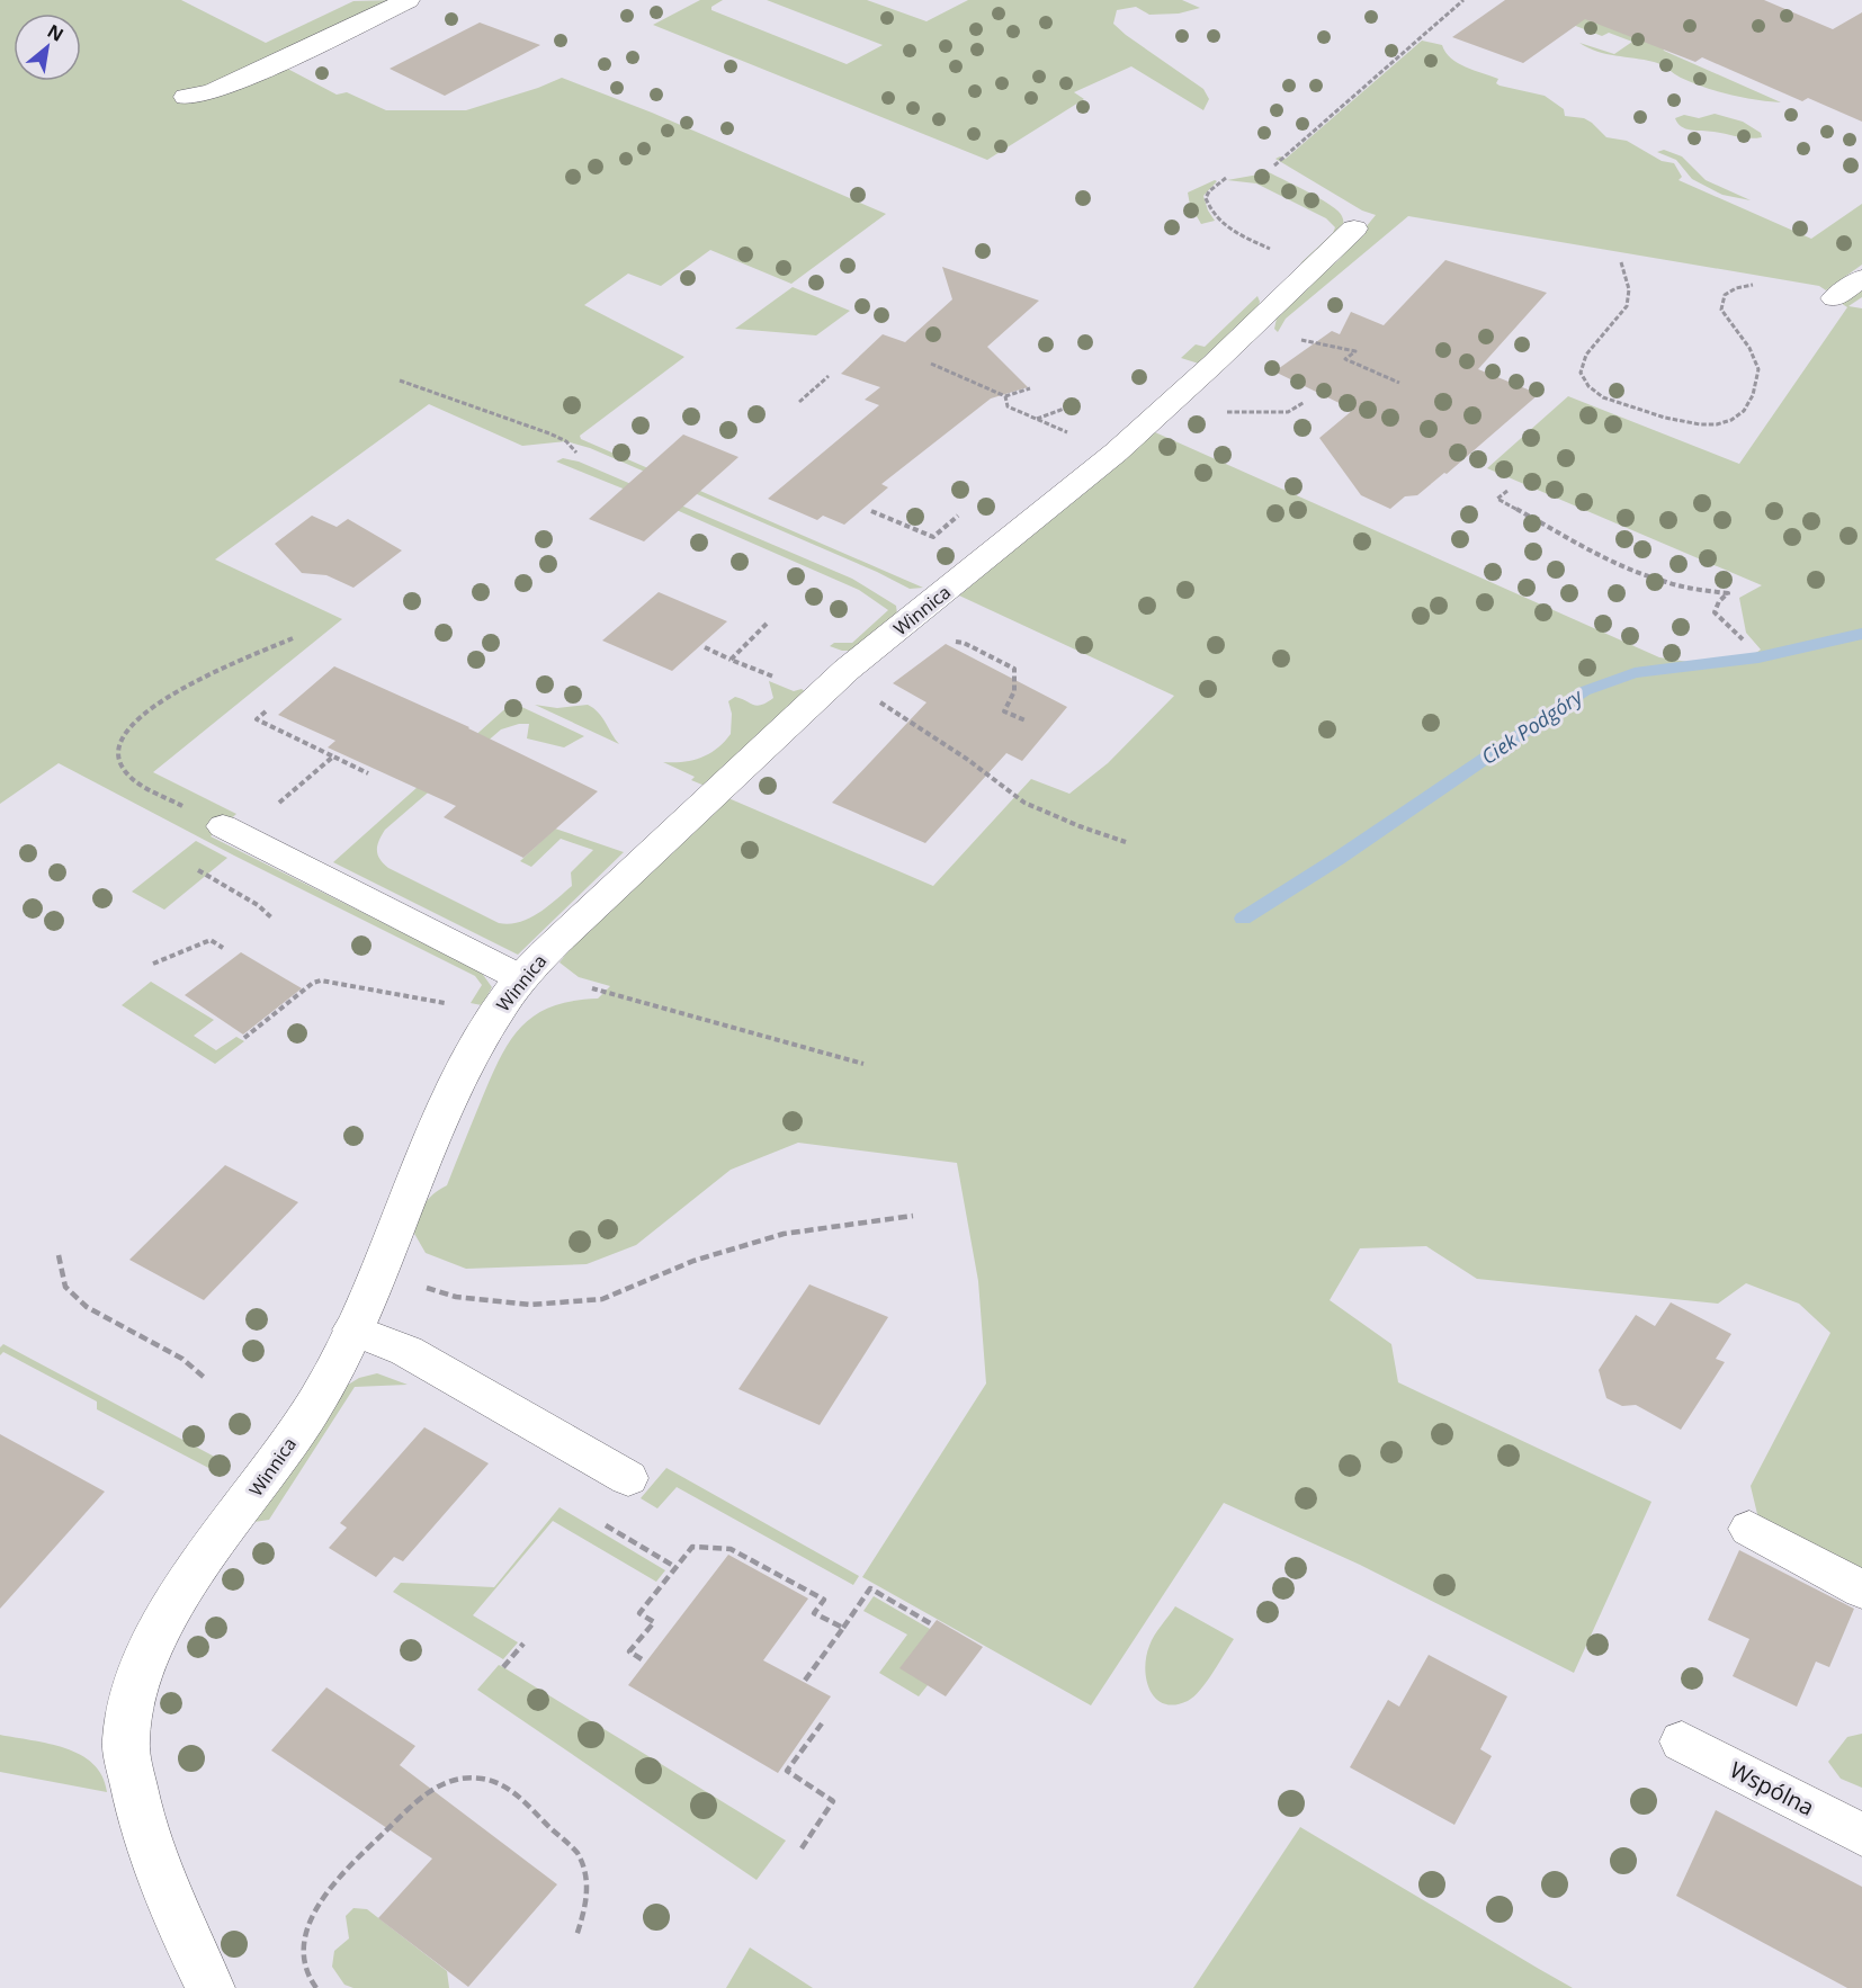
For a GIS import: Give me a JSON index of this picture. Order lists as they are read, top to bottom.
{
  "streets": {
    "street": ["Winnica"],
    "lane": ["Wspólna"]
  },
  "water": ["Ciek Podgóry"],
  "north": "top right"
}
